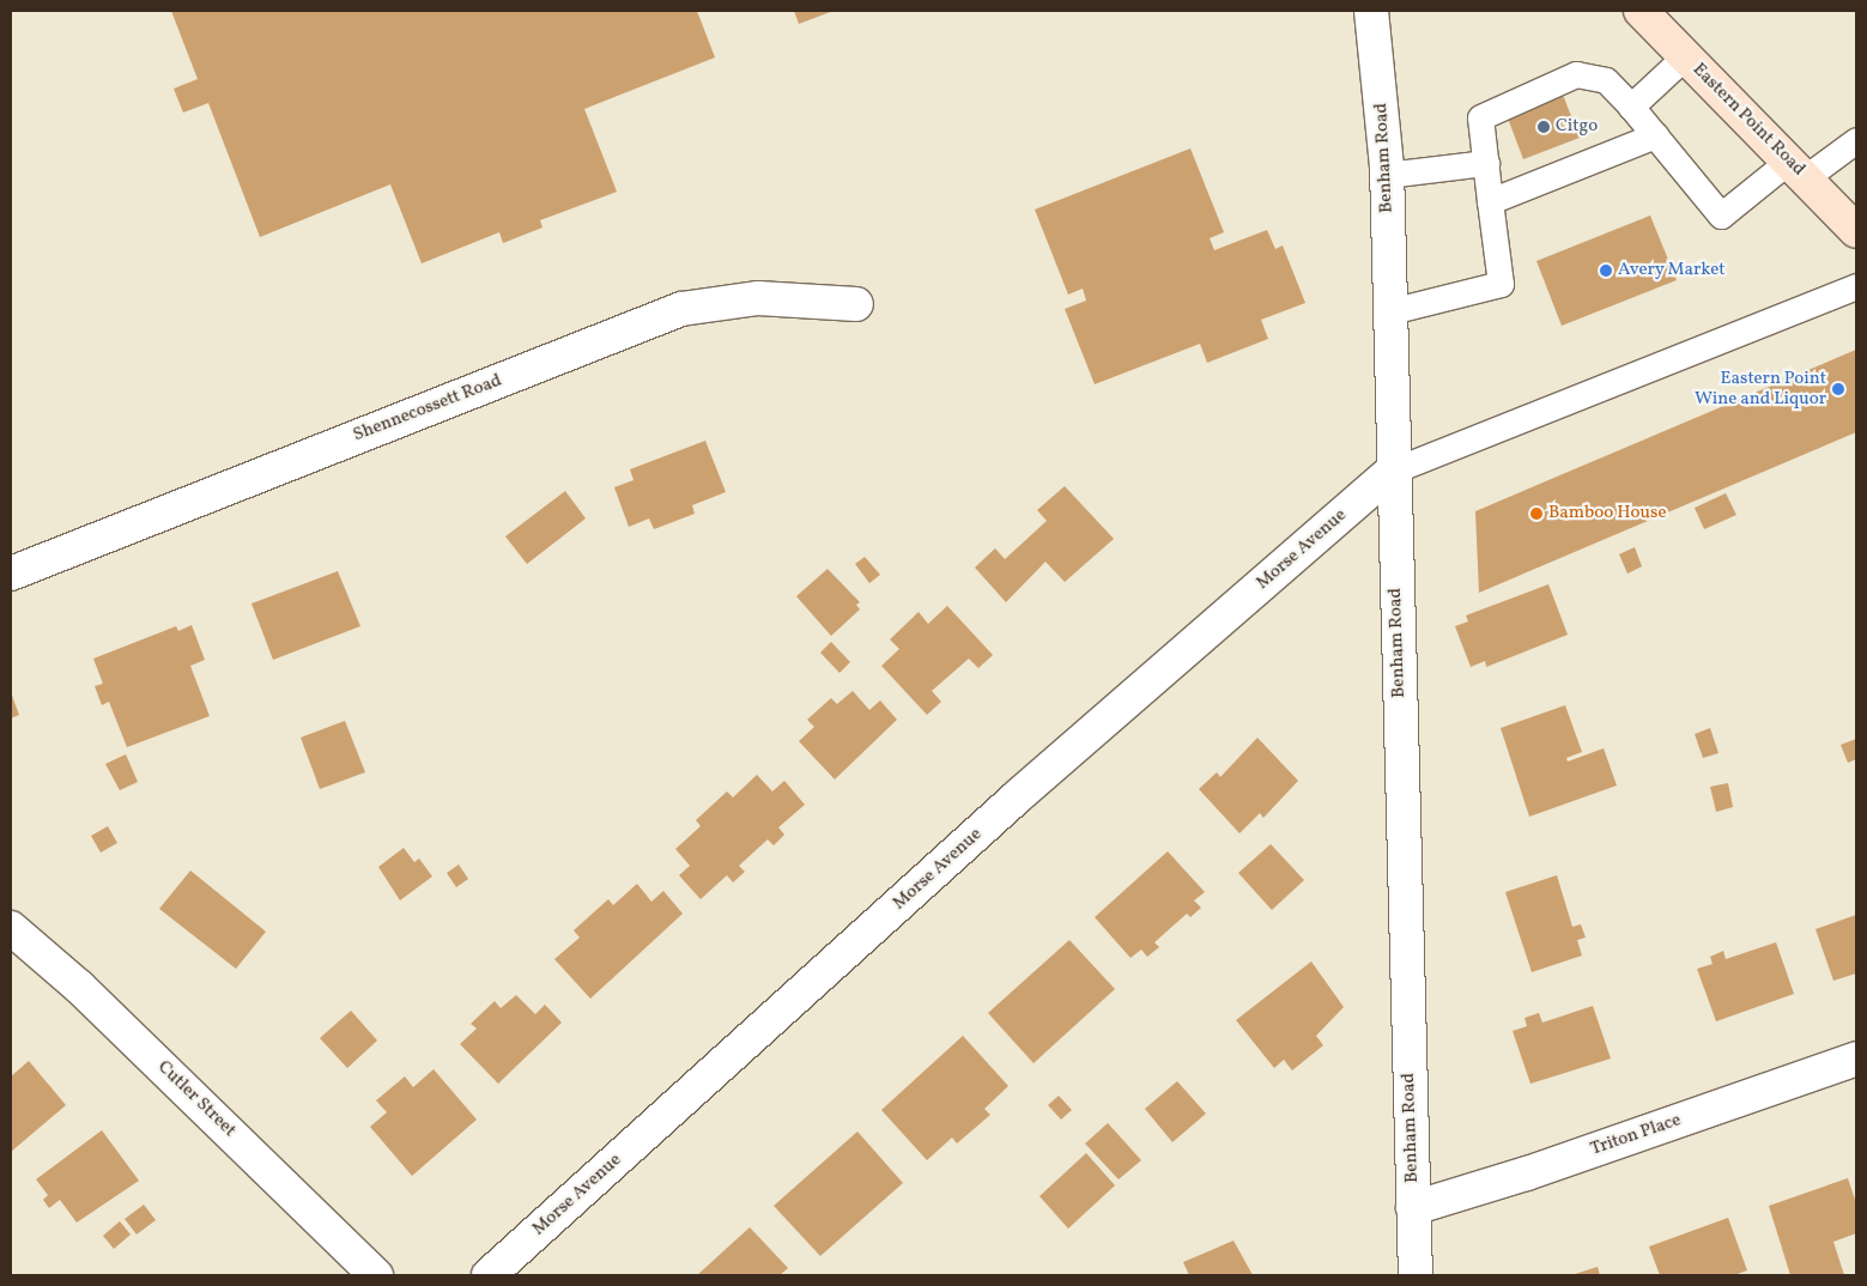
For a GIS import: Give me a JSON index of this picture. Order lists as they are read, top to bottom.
{
  "streets": {
    "main road": ["Eastern Point Road"],
    "street": [
      "Benham Road",
      "Shennecossett Road",
      "Morse Avenue",
      "Cutler Street",
      "Triton Place"
    ]
  },
  "crossings": [
    ["Benham Road", "Morse Avenue"],
    ["Benham Road", "Triton Place"]
  ],
  "places": [
    "Citgo",
    "Avery Market",
    "Eastern Point Wine and Liquor",
    "Bamboo House"
  ]
}
